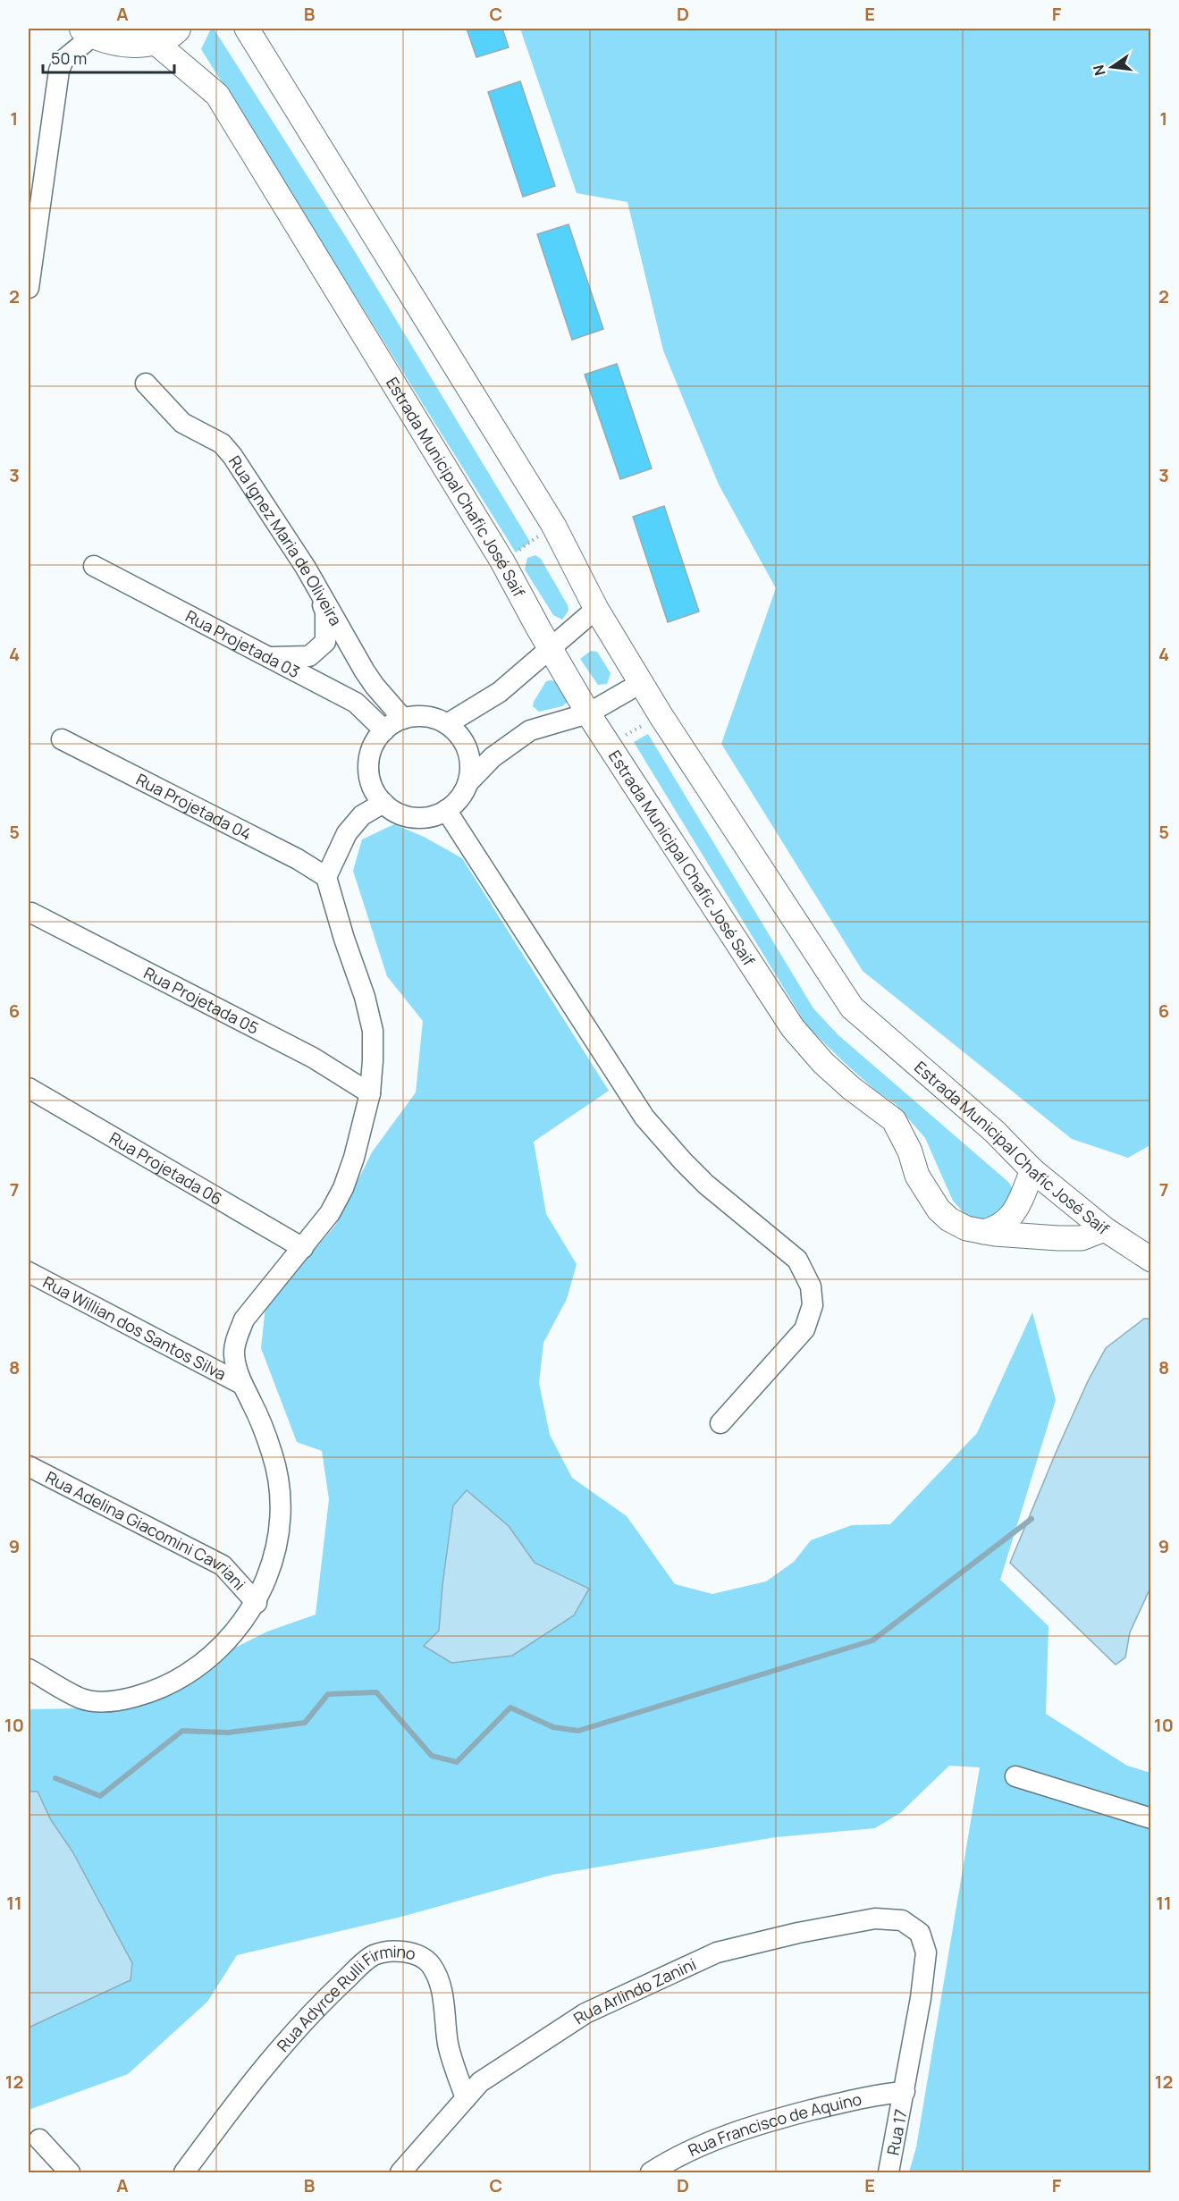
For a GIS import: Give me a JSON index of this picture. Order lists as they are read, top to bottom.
{
  "streets": {
    "street": [
      "Estrada Municipal Chafic José Saif",
      "Rua Ignez Maria de Oliveira",
      "Rua Projetada 03",
      "Rua Projetada 04",
      "Rua Projetada 05",
      "Rua Projetada 06",
      "Rua Willian dos Santos Silva",
      "Rua Adelina Giacomini Cavriani",
      "Rua Arlindo Zanini",
      "Rua Adyrce Rulli Firmino",
      "Rua Francisco de Aquino",
      "Rua 17"
    ]
  },
  "crossings": [
    ["Rua Ignez Maria de Oliveira", "Rua Projetada 03"],
    ["Rua Arlindo Zanini", "Rua Adyrce Rulli Firmino"],
    ["Rua Arlindo Zanini", "Rua 17"],
    ["Rua Francisco de Aquino", "Rua 17"]
  ],
  "scale_bar": "50 m",
  "north": "left",
  "grid": {
    "columns": [
      "A",
      "B",
      "C",
      "D",
      "E",
      "F"
    ],
    "rows": [
      "1",
      "2",
      "3",
      "4",
      "5",
      "6",
      "7",
      "8",
      "9",
      "10",
      "11",
      "12"
    ]
  }
}
